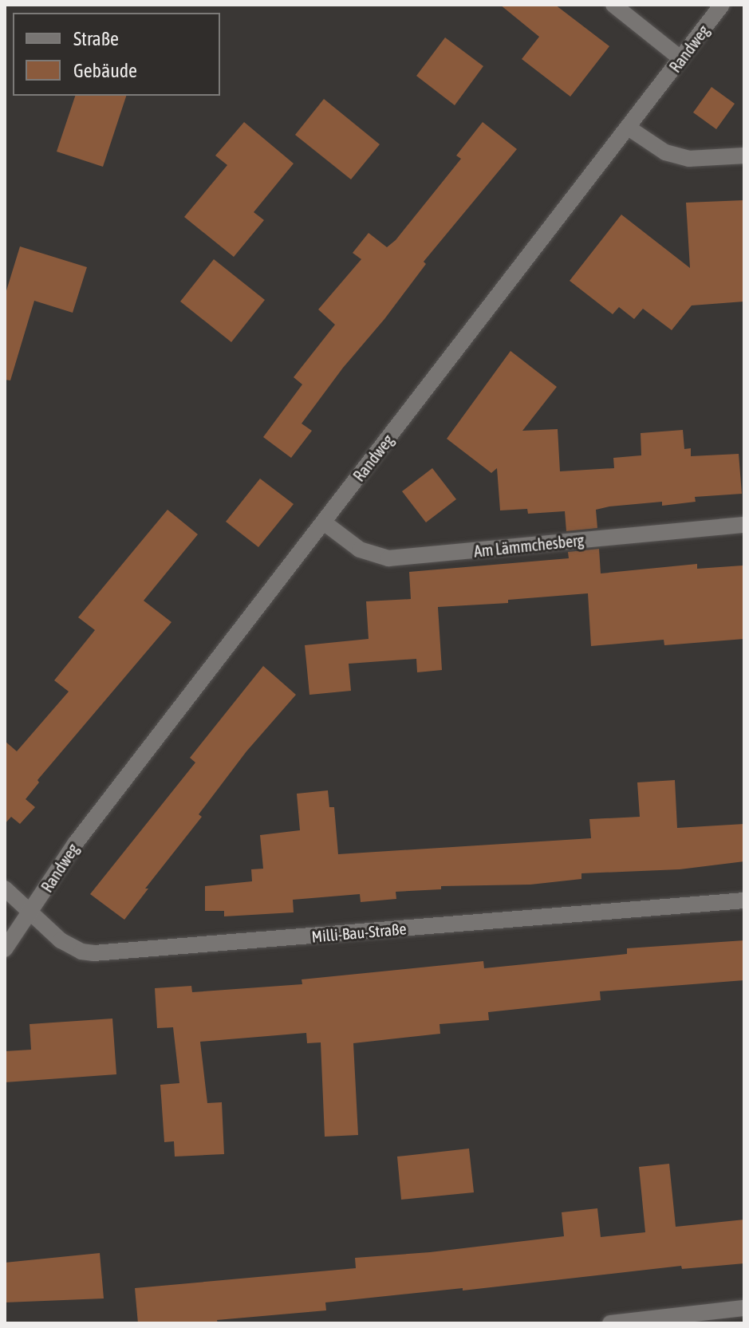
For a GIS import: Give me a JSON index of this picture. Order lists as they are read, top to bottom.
{
  "streets": {
    "street": ["Randweg", "Am Lämmchesberg", "Milli-Bau-Straße"]
  },
  "crossings": [
    ["Randweg", "Am Lämmchesberg"],
    ["Randweg", "Milli-Bau-Straße"]
  ],
  "legend": ["Straße", "Gebäude"]
}
